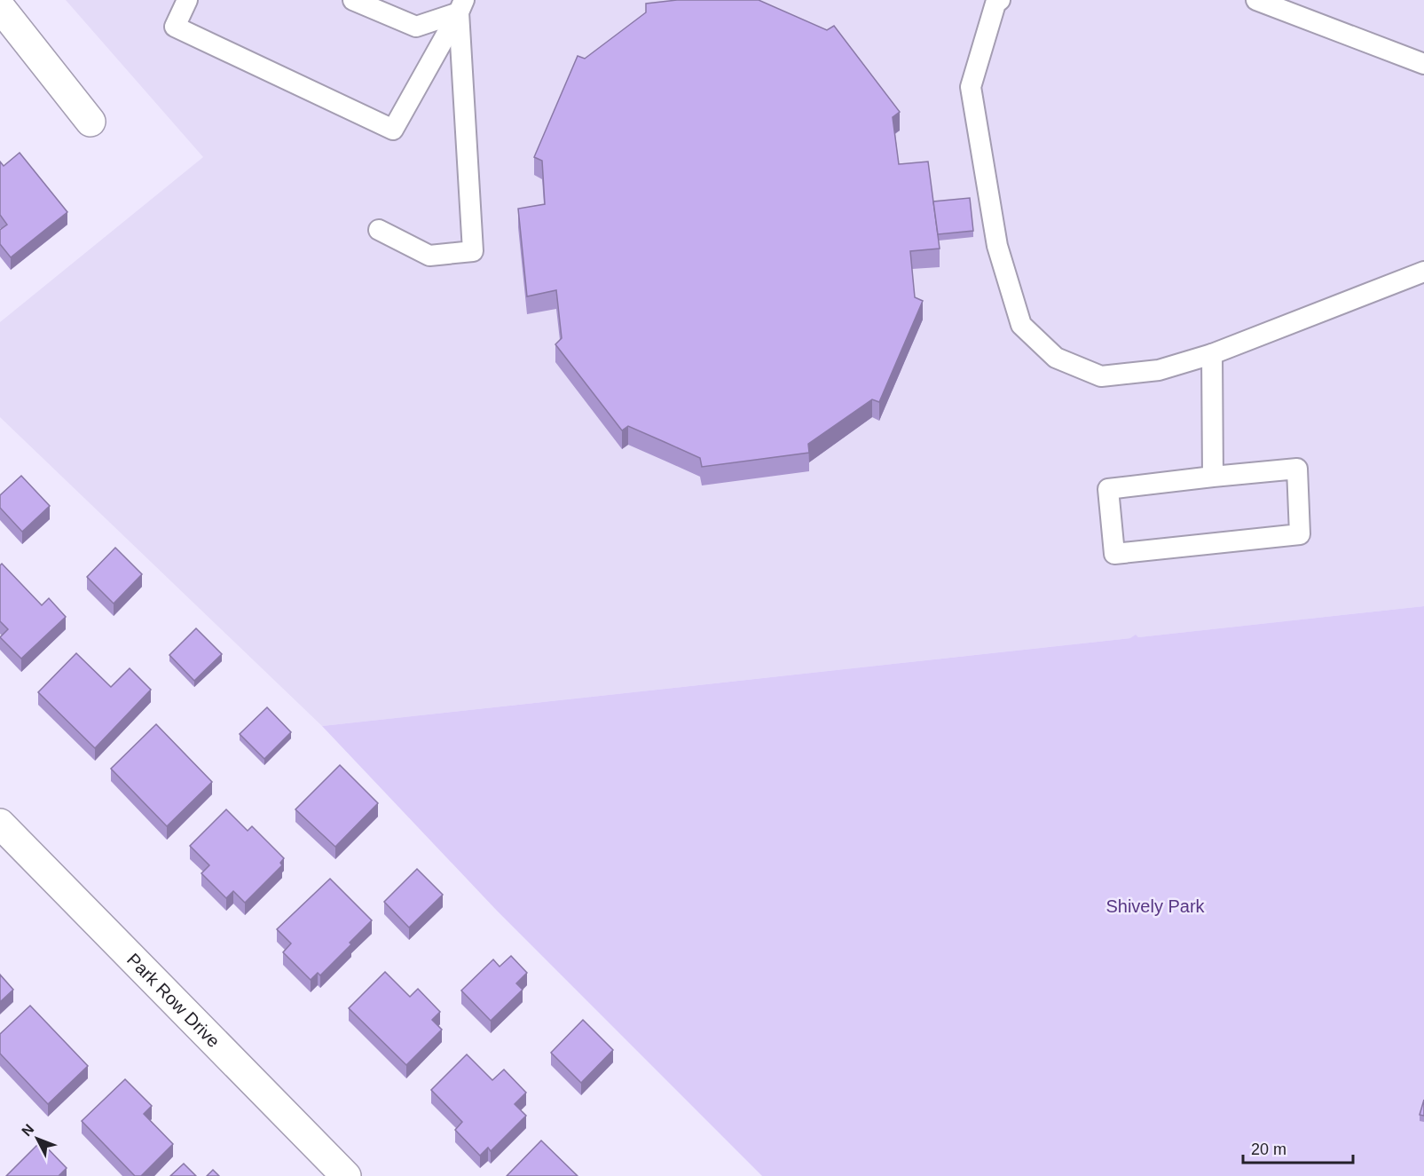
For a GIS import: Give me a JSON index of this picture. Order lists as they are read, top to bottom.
{
  "streets": {
    "street": ["Park Row Drive"]
  },
  "parks": ["Shively Park"],
  "scale_bar": "20 m",
  "north": "top left"
}
